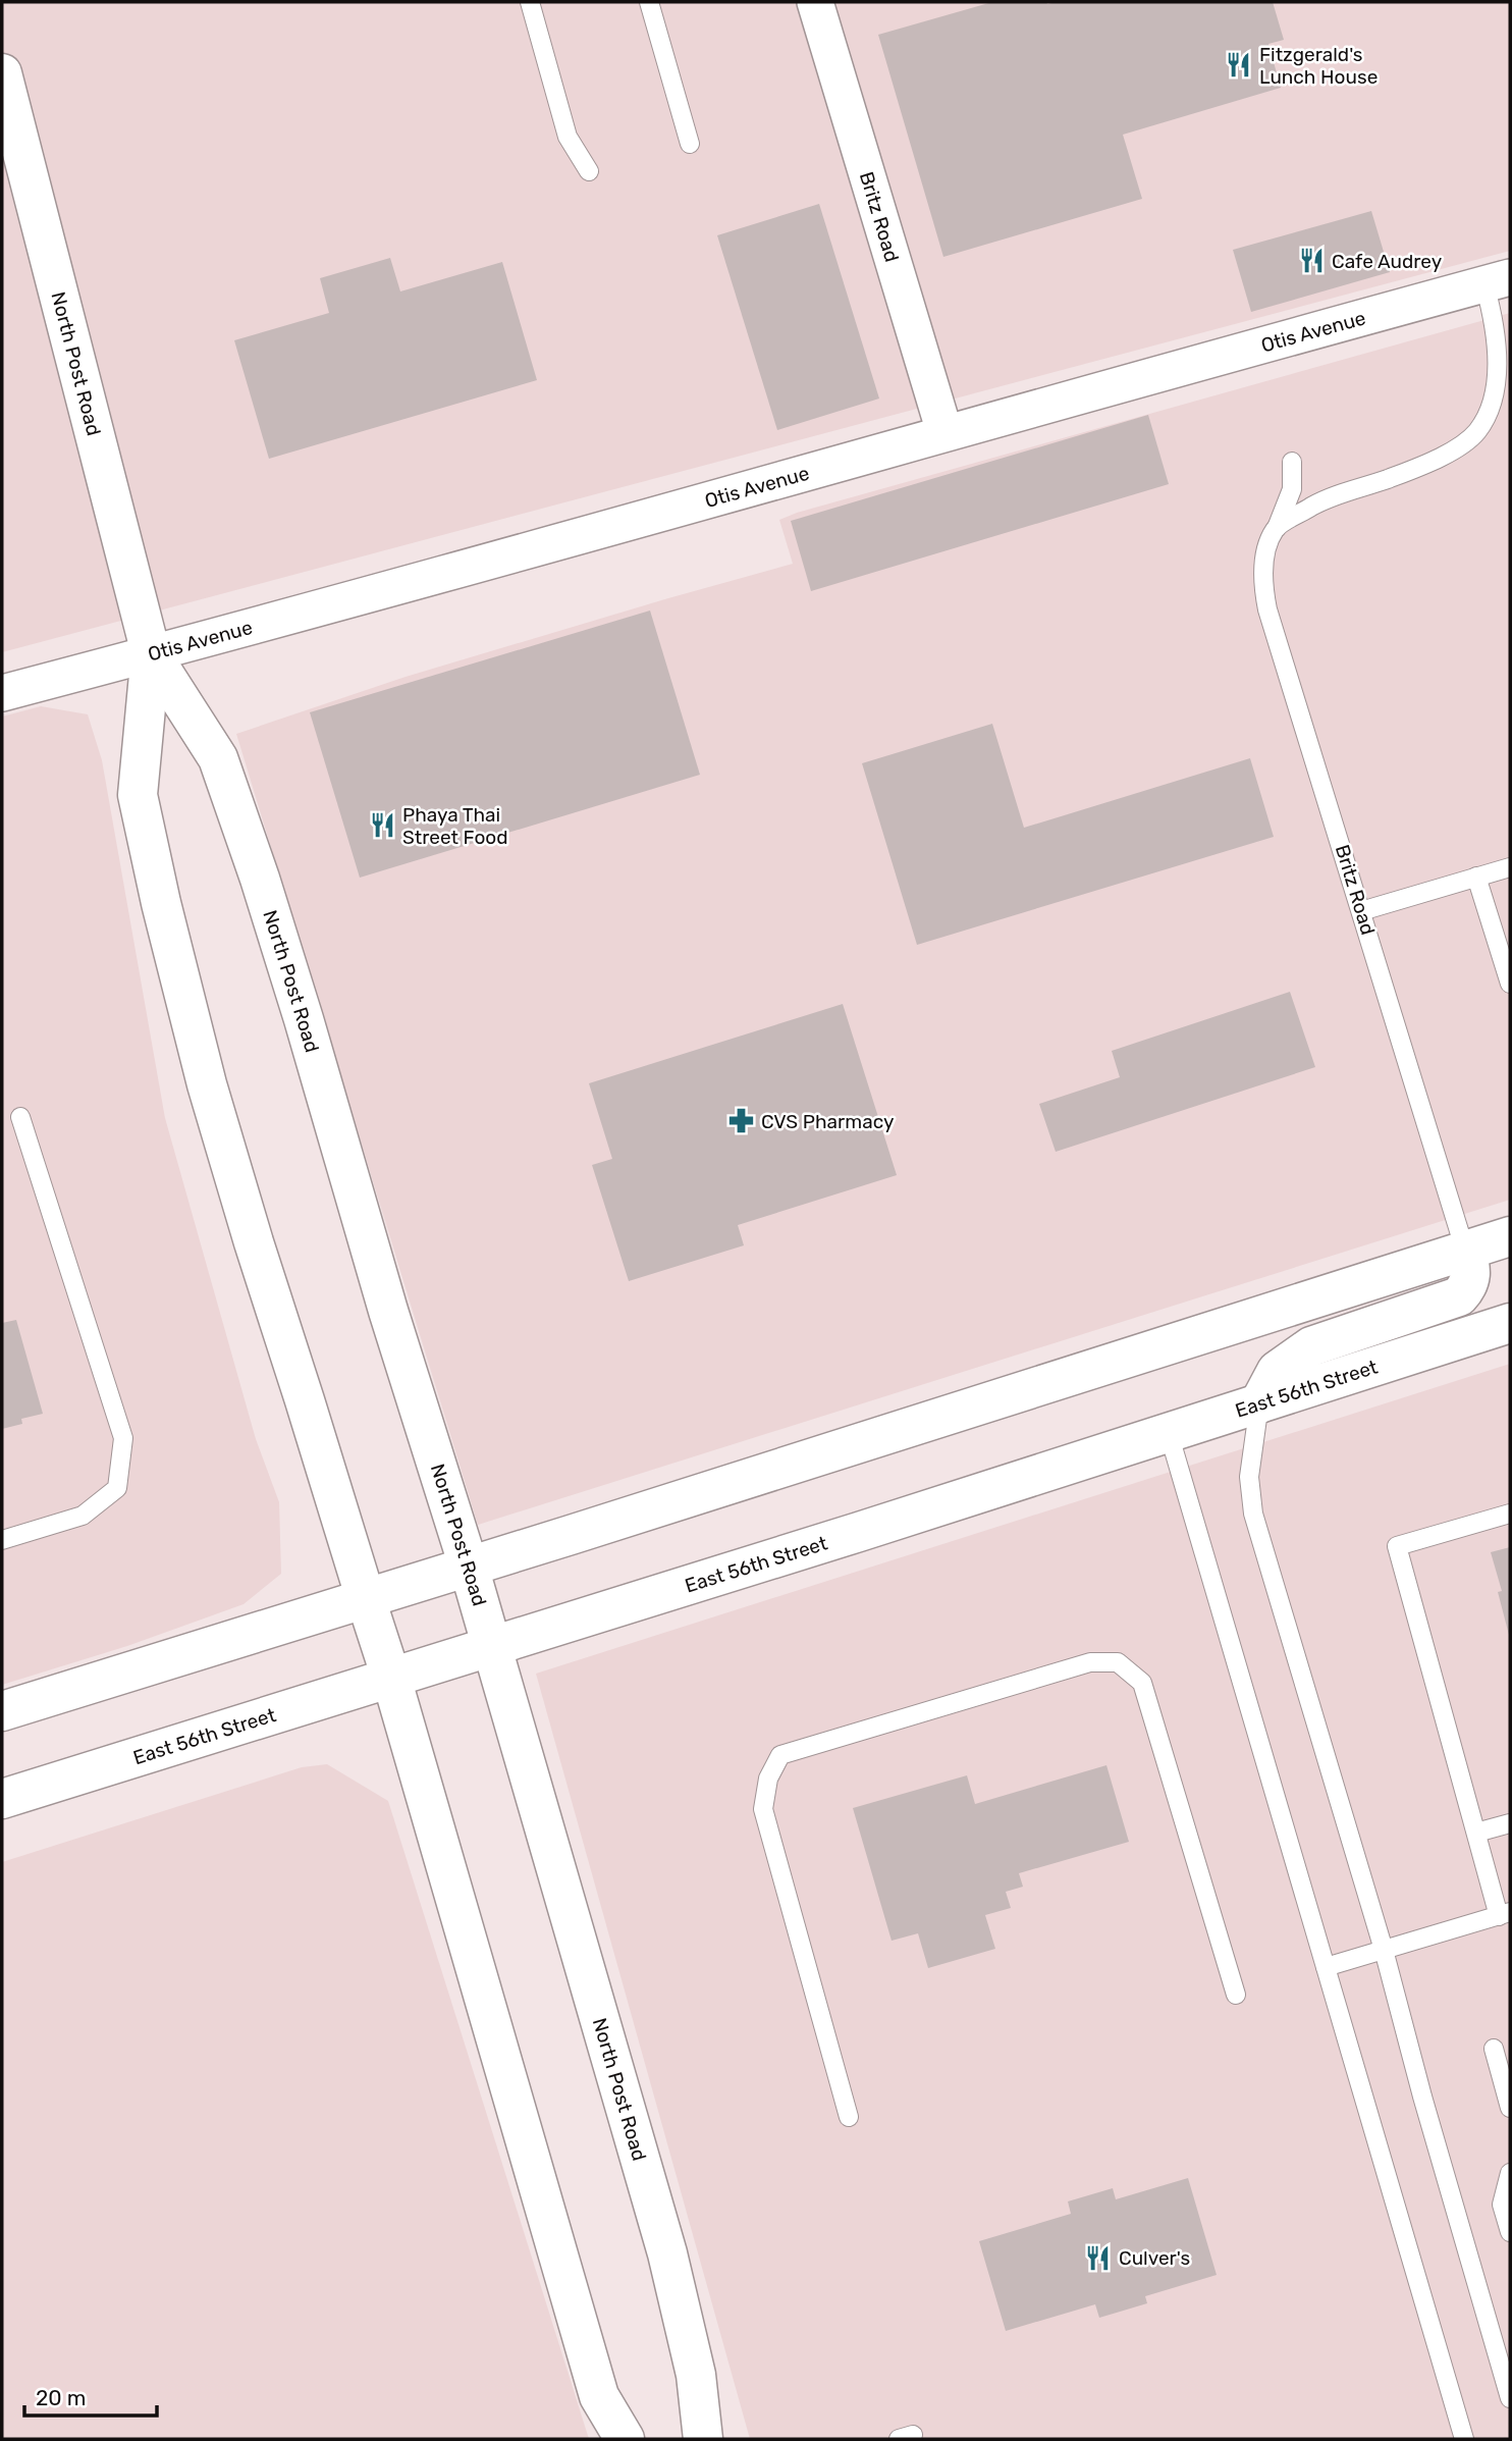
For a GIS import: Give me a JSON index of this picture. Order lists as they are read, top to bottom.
{
  "streets": {
    "main road": ["North Post Road", "East 56th Street"],
    "street": ["Britz Road", "Otis Avenue"]
  },
  "crossings": [
    ["Britz Road", "Otis Avenue"],
    ["Otis Avenue", "North Post Road"],
    ["North Post Road", "East 56th Street"]
  ],
  "places": {
    "restaurant": [
      "Fitzgerald's Lunch House",
      "Cafe Audrey",
      "Phaya Thai Street Food",
      "Culver's"
    ],
    "pharmacy": ["CVS Pharmacy"]
  },
  "scale_bar": "20 m"
}
